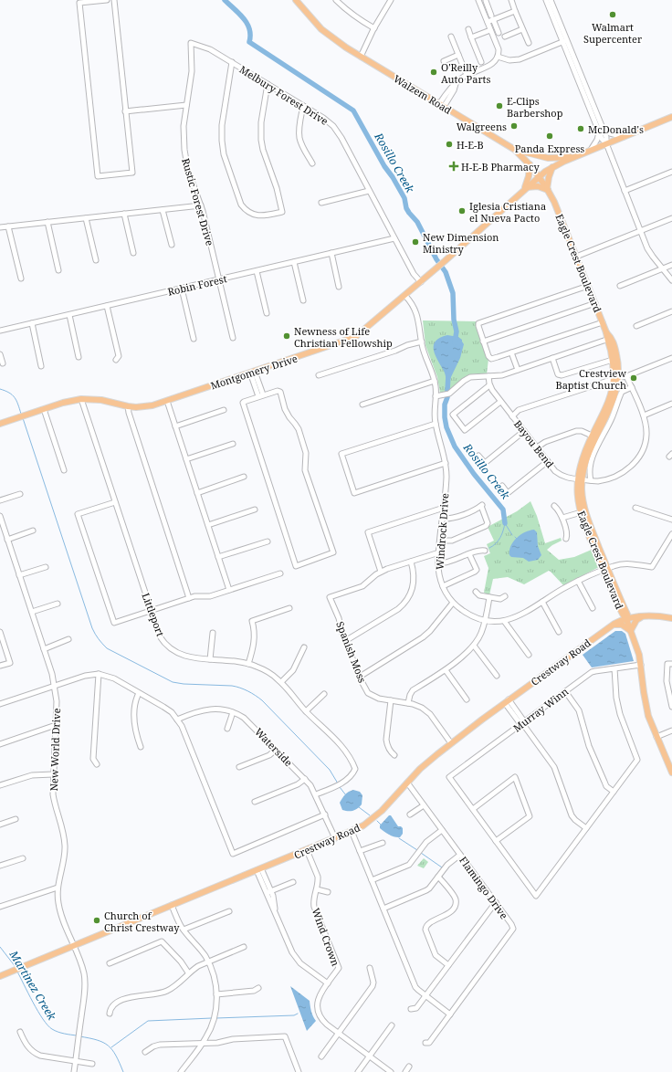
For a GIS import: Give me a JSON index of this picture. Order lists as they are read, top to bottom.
{
  "streets": {
    "main road": [
      "Walzem Road",
      "Eagle Crest Boulevard",
      "Montgomery Drive",
      "Crestway Road"
    ],
    "street": [
      "Melbury Forest Drive",
      "Rustic Forest Drive",
      "Robin Forest",
      "Bayou Bend",
      "Windrock Drive",
      "Littleport",
      "Spanish Moss",
      "Murray Winn",
      "Waterside",
      "New World Drive",
      "Flamingo Drive",
      "Wind Crown"
    ]
  },
  "crossings": [
    ["Walzem Road", "Eagle Crest Boulevard"],
    ["Walzem Road", "Montgomery Drive"],
    ["Melbury Forest Drive", "Rustic Forest Drive"],
    ["Melbury Forest Drive", "Robin Forest"],
    ["Melbury Forest Drive", "Montgomery Drive"],
    ["Rustic Forest Drive", "Robin Forest"],
    ["Eagle Crest Boulevard", "Montgomery Drive"],
    ["Eagle Crest Boulevard", "Bayou Bend"],
    ["Eagle Crest Boulevard", "Windrock Drive"],
    ["Eagle Crest Boulevard", "Crestway Road"],
    ["Eagle Crest Boulevard", "Murray Winn"],
    ["Montgomery Drive", "Windrock Drive"],
    ["Montgomery Drive", "Littleport"],
    ["Littleport", "Waterside"],
    ["Spanish Moss", "Crestway Road"],
    ["Crestway Road", "Waterside"],
    ["Crestway Road", "New World Drive"],
    ["Crestway Road", "Flamingo Drive"],
    ["Crestway Road", "Wind Crown"]
  ],
  "water": ["Rosillo Creek", "Martinez Creek"],
  "places": {
    "other": [
      "Walmart Supercenter",
      "O'Reilly Auto Parts",
      "E-Clips Barbershop",
      "Walgreens",
      "McDonald's",
      "Panda Express",
      "H-E-B",
      "Iglesia Cristiana el Nueva Pacto",
      "New Dimension Ministry",
      "Newness of Life Christian Fellowship",
      "Crestview Baptist Church",
      "Church of Christ Crestway"
    ],
    "health": ["H-E-B Pharmacy"]
  }
}
